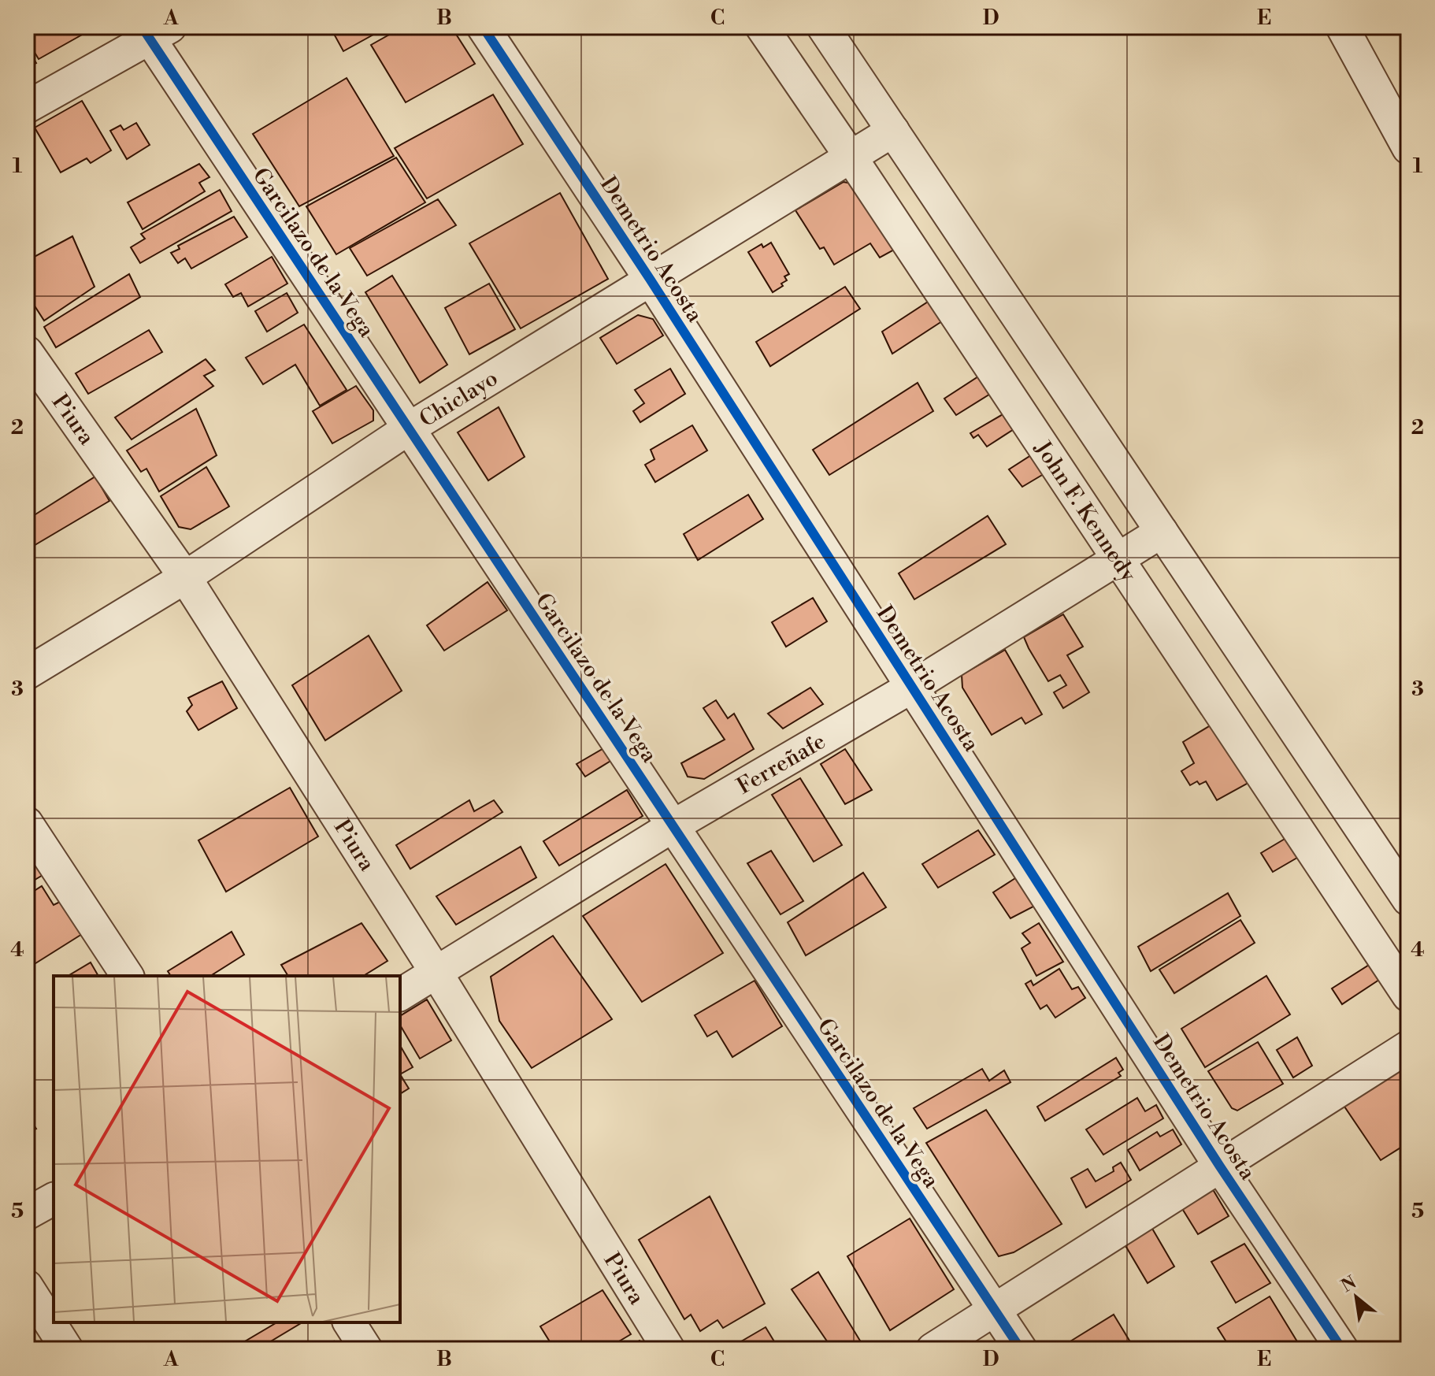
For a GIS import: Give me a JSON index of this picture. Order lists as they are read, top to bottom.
{
  "streets": {
    "street": [
      "Demetrio Acosta",
      "Garcilazo de la Vega",
      "Chiclayo",
      "Piura",
      "John F. Kennedy",
      "Ferreñafe"
    ]
  },
  "crossings": [
    ["Demetrio Acosta", "Chiclayo"],
    ["Demetrio Acosta", "Ferreñafe"],
    ["Garcilazo de la Vega", "Chiclayo"],
    ["Garcilazo de la Vega", "Ferreñafe"],
    ["Chiclayo", "Piura"],
    ["Chiclayo", "John F. Kennedy"],
    ["Piura", "Ferreñafe"],
    ["John F. Kennedy", "Ferreñafe"]
  ],
  "north": "top left",
  "grid": {
    "columns": [
      "A",
      "B",
      "C",
      "D",
      "E"
    ],
    "rows": [
      "1",
      "2",
      "3",
      "4",
      "5"
    ]
  }
}
